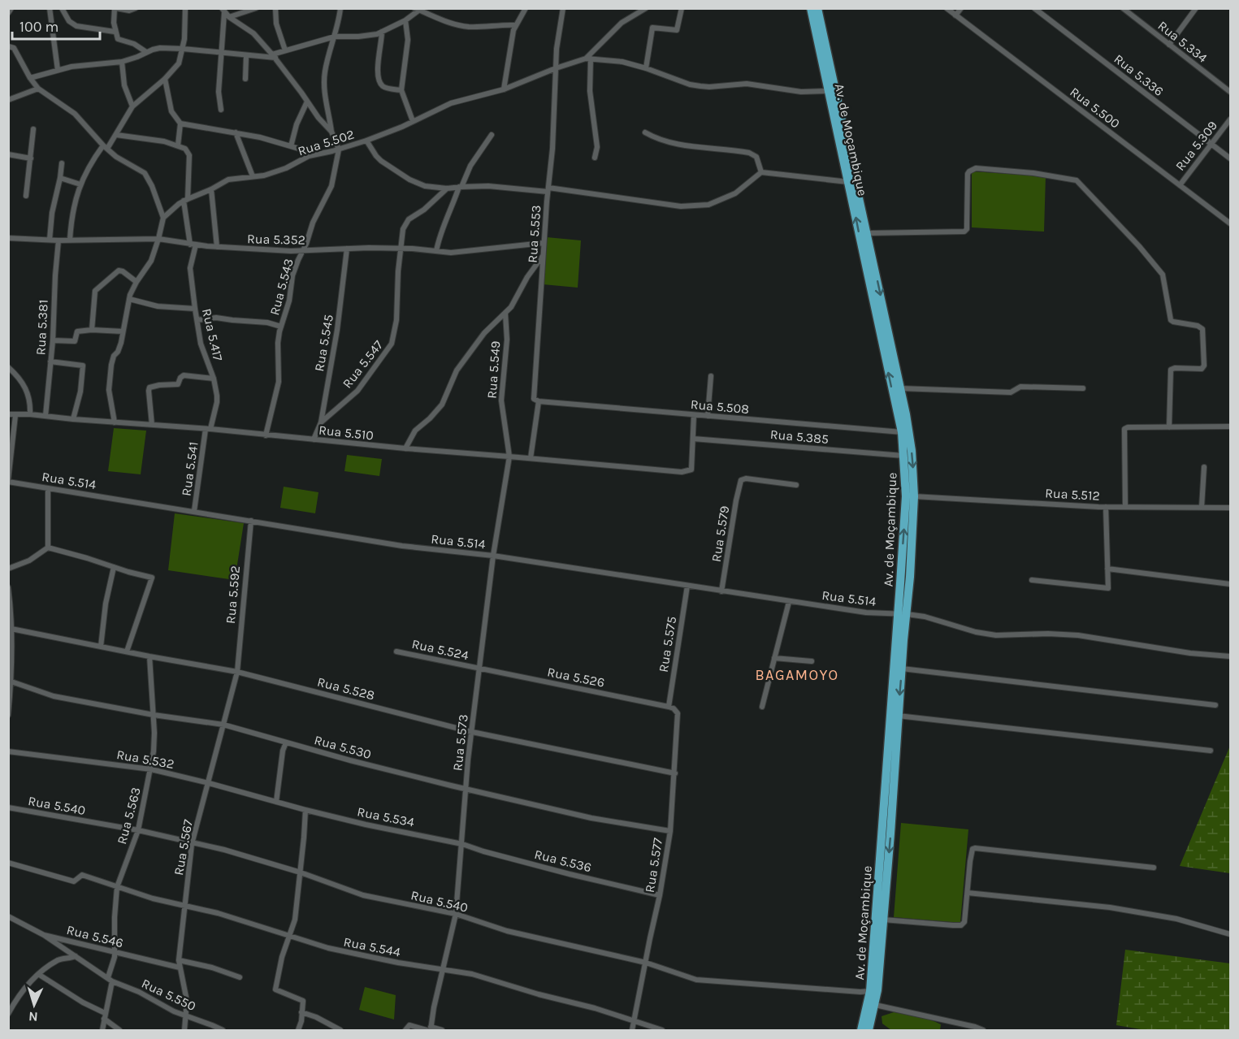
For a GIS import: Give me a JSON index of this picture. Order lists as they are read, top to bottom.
{
  "streets": {
    "highway": ["Av. de Moçambique"],
    "street": [
      "Rua 5.334",
      "Rua 5.336",
      "Rua 5.500",
      "Rua 5.502",
      "Rua 5.309",
      "Rua 5.553",
      "Rua 5.352",
      "Rua 5.543",
      "Rua 5.381",
      "Rua 5.417",
      "Rua 5.545",
      "Rua 5.547",
      "Rua 5.549",
      "Rua 5.508",
      "Rua 5.510",
      "Rua 5.385",
      "Rua 5.541",
      "Rua 5.514",
      "Rua 5.512",
      "Rua 5.579",
      "Rua 5.592",
      "Rua 5.575",
      "Rua 5.524",
      "Rua 5.526",
      "Rua 5.528",
      "Rua 5.573",
      "Rua 5.530",
      "Rua 5.532",
      "Rua 5.540",
      "Rua 5.563",
      "Rua 5.534",
      "Rua 5.567",
      "Rua 5.536",
      "Rua 5.577",
      "Rua 5.546",
      "Rua 5.544",
      "Rua 5.550"
    ]
  },
  "crossings": [
    ["Rua 5.336", "Rua 5.309"],
    ["Rua 5.500", "Rua 5.309"],
    ["Av. de Moçambique", "Rua 5.508"],
    ["Av. de Moçambique", "Rua 5.385"],
    ["Av. de Moçambique", "Rua 5.514"],
    ["Av. de Moçambique", "Rua 5.512"],
    ["Av. de Moçambique", "Rua 5.540"],
    ["Rua 5.502", "Rua 5.553"],
    ["Rua 5.502", "Rua 5.543"],
    ["Rua 5.553", "Rua 5.352"],
    ["Rua 5.553", "Rua 5.508"],
    ["Rua 5.553", "Rua 5.510"],
    ["Rua 5.352", "Rua 5.543"],
    ["Rua 5.352", "Rua 5.417"],
    ["Rua 5.352", "Rua 5.545"],
    ["Rua 5.352", "Rua 5.547"],
    ["Rua 5.543", "Rua 5.510"],
    ["Rua 5.381", "Rua 5.510"],
    ["Rua 5.417", "Rua 5.510"],
    ["Rua 5.417", "Rua 5.541"],
    ["Rua 5.545", "Rua 5.547"],
    ["Rua 5.545", "Rua 5.510"],
    ["Rua 5.549", "Rua 5.510"],
    ["Rua 5.549", "Rua 5.573"],
    ["Rua 5.510", "Rua 5.385"],
    ["Rua 5.510", "Rua 5.541"],
    ["Rua 5.510", "Rua 5.573"],
    ["Rua 5.541", "Rua 5.514"],
    ["Rua 5.514", "Rua 5.579"],
    ["Rua 5.514", "Rua 5.592"],
    ["Rua 5.514", "Rua 5.575"],
    ["Rua 5.514", "Rua 5.573"],
    ["Rua 5.592", "Rua 5.528"],
    ["Rua 5.592", "Rua 5.567"],
    ["Rua 5.575", "Rua 5.526"],
    ["Rua 5.575", "Rua 5.577"],
    ["Rua 5.524", "Rua 5.526"],
    ["Rua 5.524", "Rua 5.573"],
    ["Rua 5.526", "Rua 5.573"],
    ["Rua 5.526", "Rua 5.577"],
    ["Rua 5.528", "Rua 5.573"],
    ["Rua 5.528", "Rua 5.563"],
    ["Rua 5.528", "Rua 5.567"],
    ["Rua 5.528", "Rua 5.577"],
    ["Rua 5.573", "Rua 5.530"],
    ["Rua 5.573", "Rua 5.540"],
    ["Rua 5.573", "Rua 5.534"],
    ["Rua 5.573", "Rua 5.536"],
    ["Rua 5.573", "Rua 5.544"],
    ["Rua 5.530", "Rua 5.563"],
    ["Rua 5.530", "Rua 5.567"],
    ["Rua 5.530", "Rua 5.577"],
    ["Rua 5.532", "Rua 5.563"],
    ["Rua 5.532", "Rua 5.534"],
    ["Rua 5.532", "Rua 5.567"],
    ["Rua 5.540", "Rua 5.563"],
    ["Rua 5.540", "Rua 5.567"],
    ["Rua 5.540", "Rua 5.577"],
    ["Rua 5.563", "Rua 5.546"],
    ["Rua 5.563", "Rua 5.544"],
    ["Rua 5.563", "Rua 5.550"],
    ["Rua 5.534", "Rua 5.536"],
    ["Rua 5.567", "Rua 5.546"],
    ["Rua 5.567", "Rua 5.544"],
    ["Rua 5.567", "Rua 5.550"],
    ["Rua 5.536", "Rua 5.577"],
    ["Rua 5.577", "Rua 5.544"],
    ["Rua 5.546", "Rua 5.550"]
  ],
  "districts": ["BAGAMOYO"],
  "scale_bar": "100 m",
  "north": "bottom"
}
